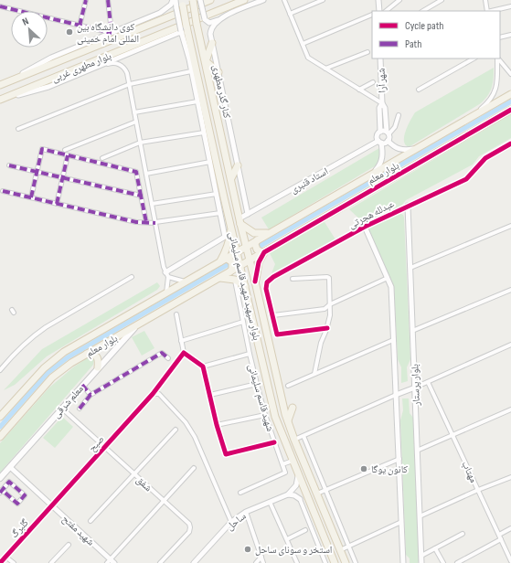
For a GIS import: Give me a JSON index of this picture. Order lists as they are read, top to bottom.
{
  "streets": {
    "main road": [
      "بلوار مطهری غربی",
      "بلوار معلم",
      "بلوار سپهبد شهید قاسم سلیمانی",
      "معلم شرقی"
    ],
    "street": [
      "شهر آرا",
      "کنار گذر مطهری",
      "استاد قنبری",
      "عبدلله هجرتی",
      "بلوار پرستار",
      "شهید قاسم سلیمانی",
      "صبح",
      "مهتاب",
      "شفق",
      "ساحل",
      "گلبرگ",
      "شهید مفتح"
    ]
  },
  "crossings": [
    ["شهر آرا", "بلوار معلم"],
    ["شهر آرا", "استاد قنبری"],
    ["کنار گذر مطهری", "استاد قنبری"],
    ["بلوار معلم", "بلوار سپهبد شهید قاسم سلیمانی"],
    ["بلوار معلم", "معلم شرقی"],
    ["استاد قنبری", "بلوار سپهبد شهید قاسم سلیمانی"],
    ["عبدلله هجرتی", "بلوار پرستار"],
    ["معلم شرقی", "شفق"],
    ["معلم شرقی", "شهید مفتح"],
    ["صبح", "شفق"],
    ["صبح", "گلبرگ"],
    ["صبح", "شهید مفتح"],
    ["گلبرگ", "شهید مفتح"]
  ],
  "places": ["کوی دانشگاه بین المللی امام خمینی", "کانون یوگا", "استخر و سونای ساحل"],
  "legend": ["Cycle path", "Path"],
  "north": "top left"
}
